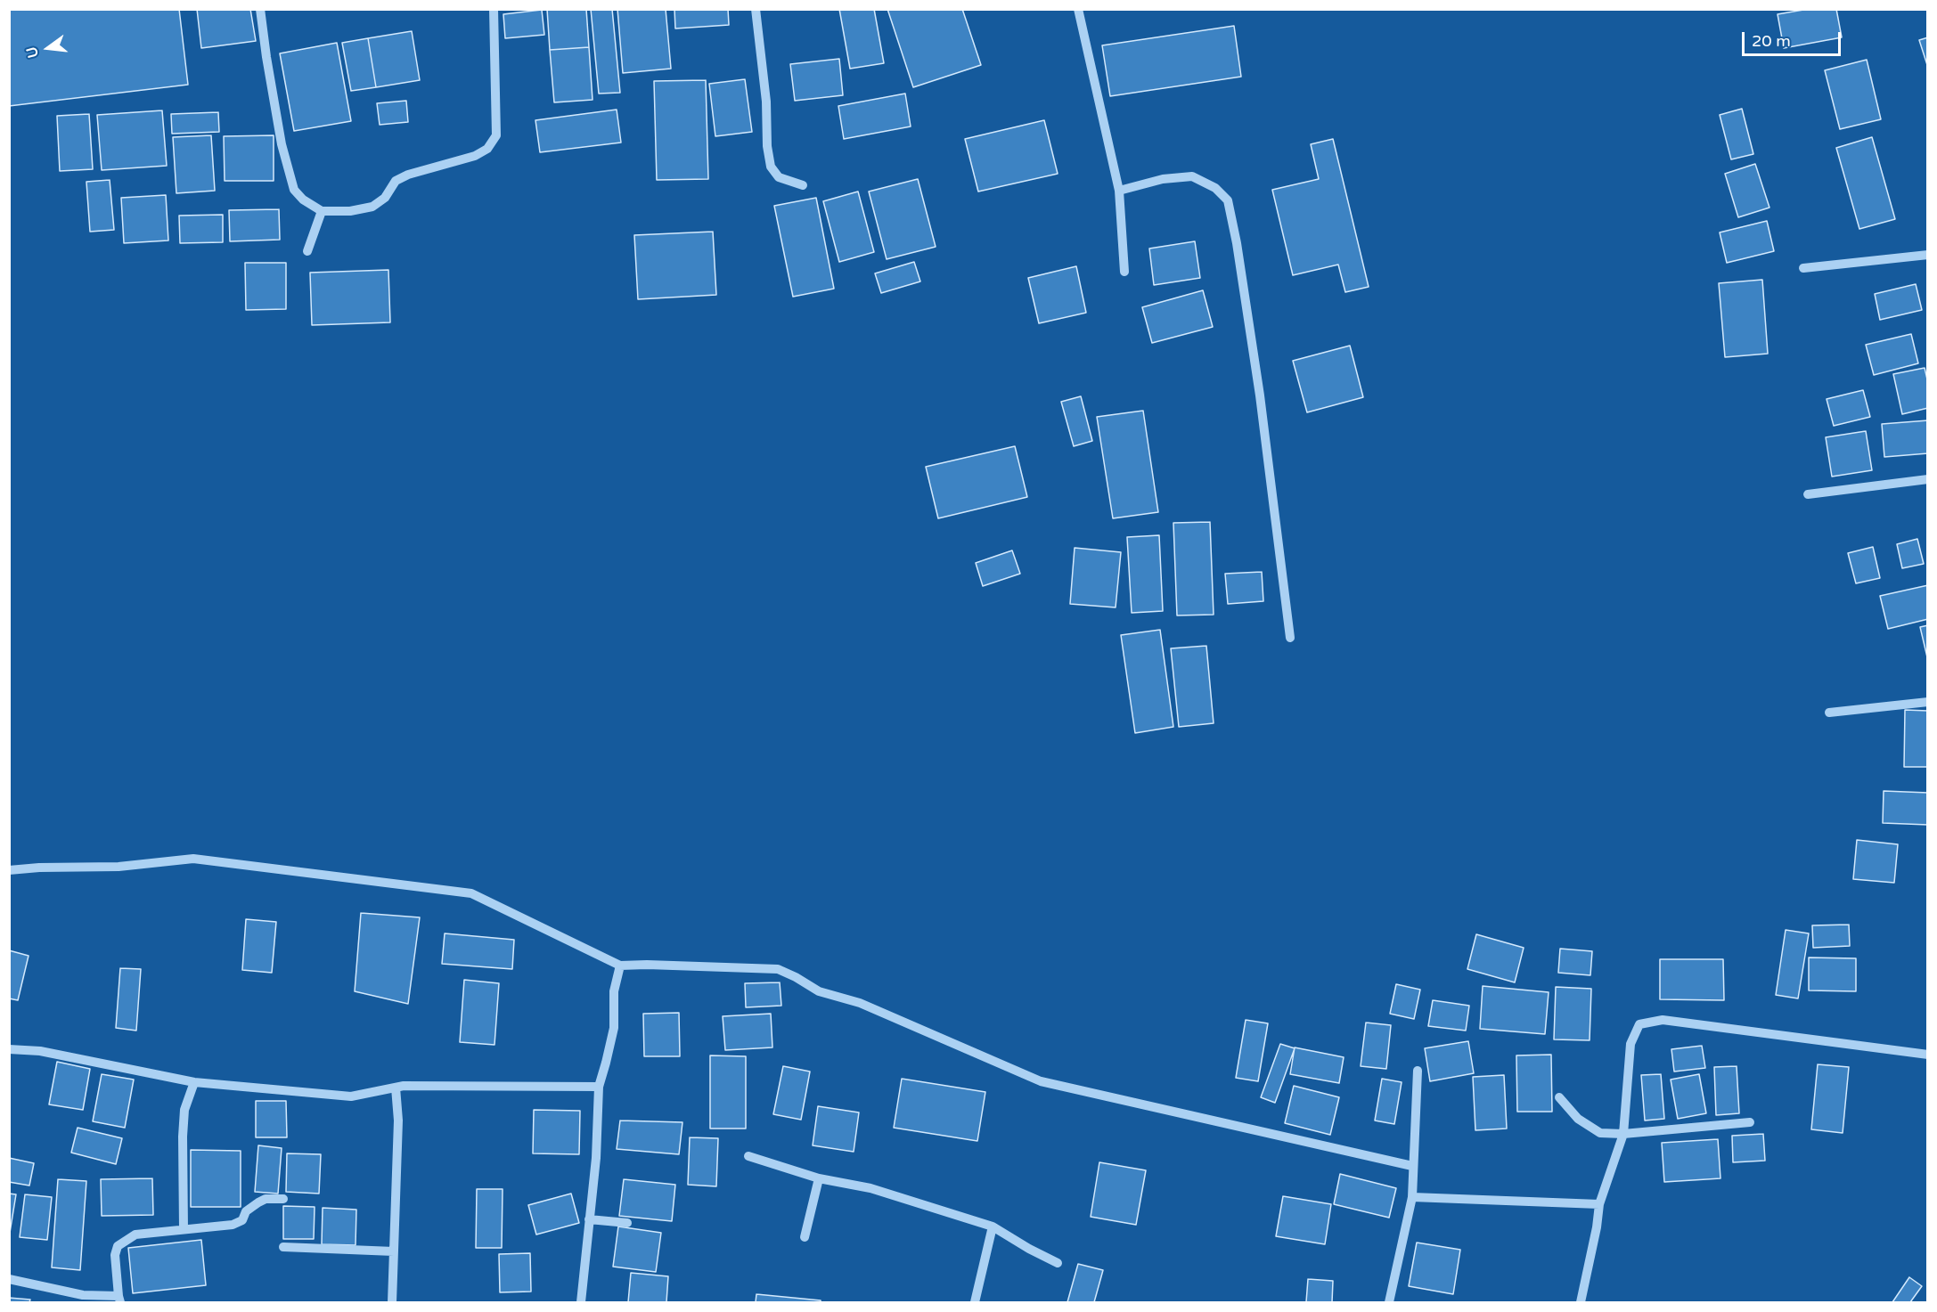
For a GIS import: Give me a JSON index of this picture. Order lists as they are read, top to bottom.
{
  "scale_bar": "20 m",
  "north": "left"
}
